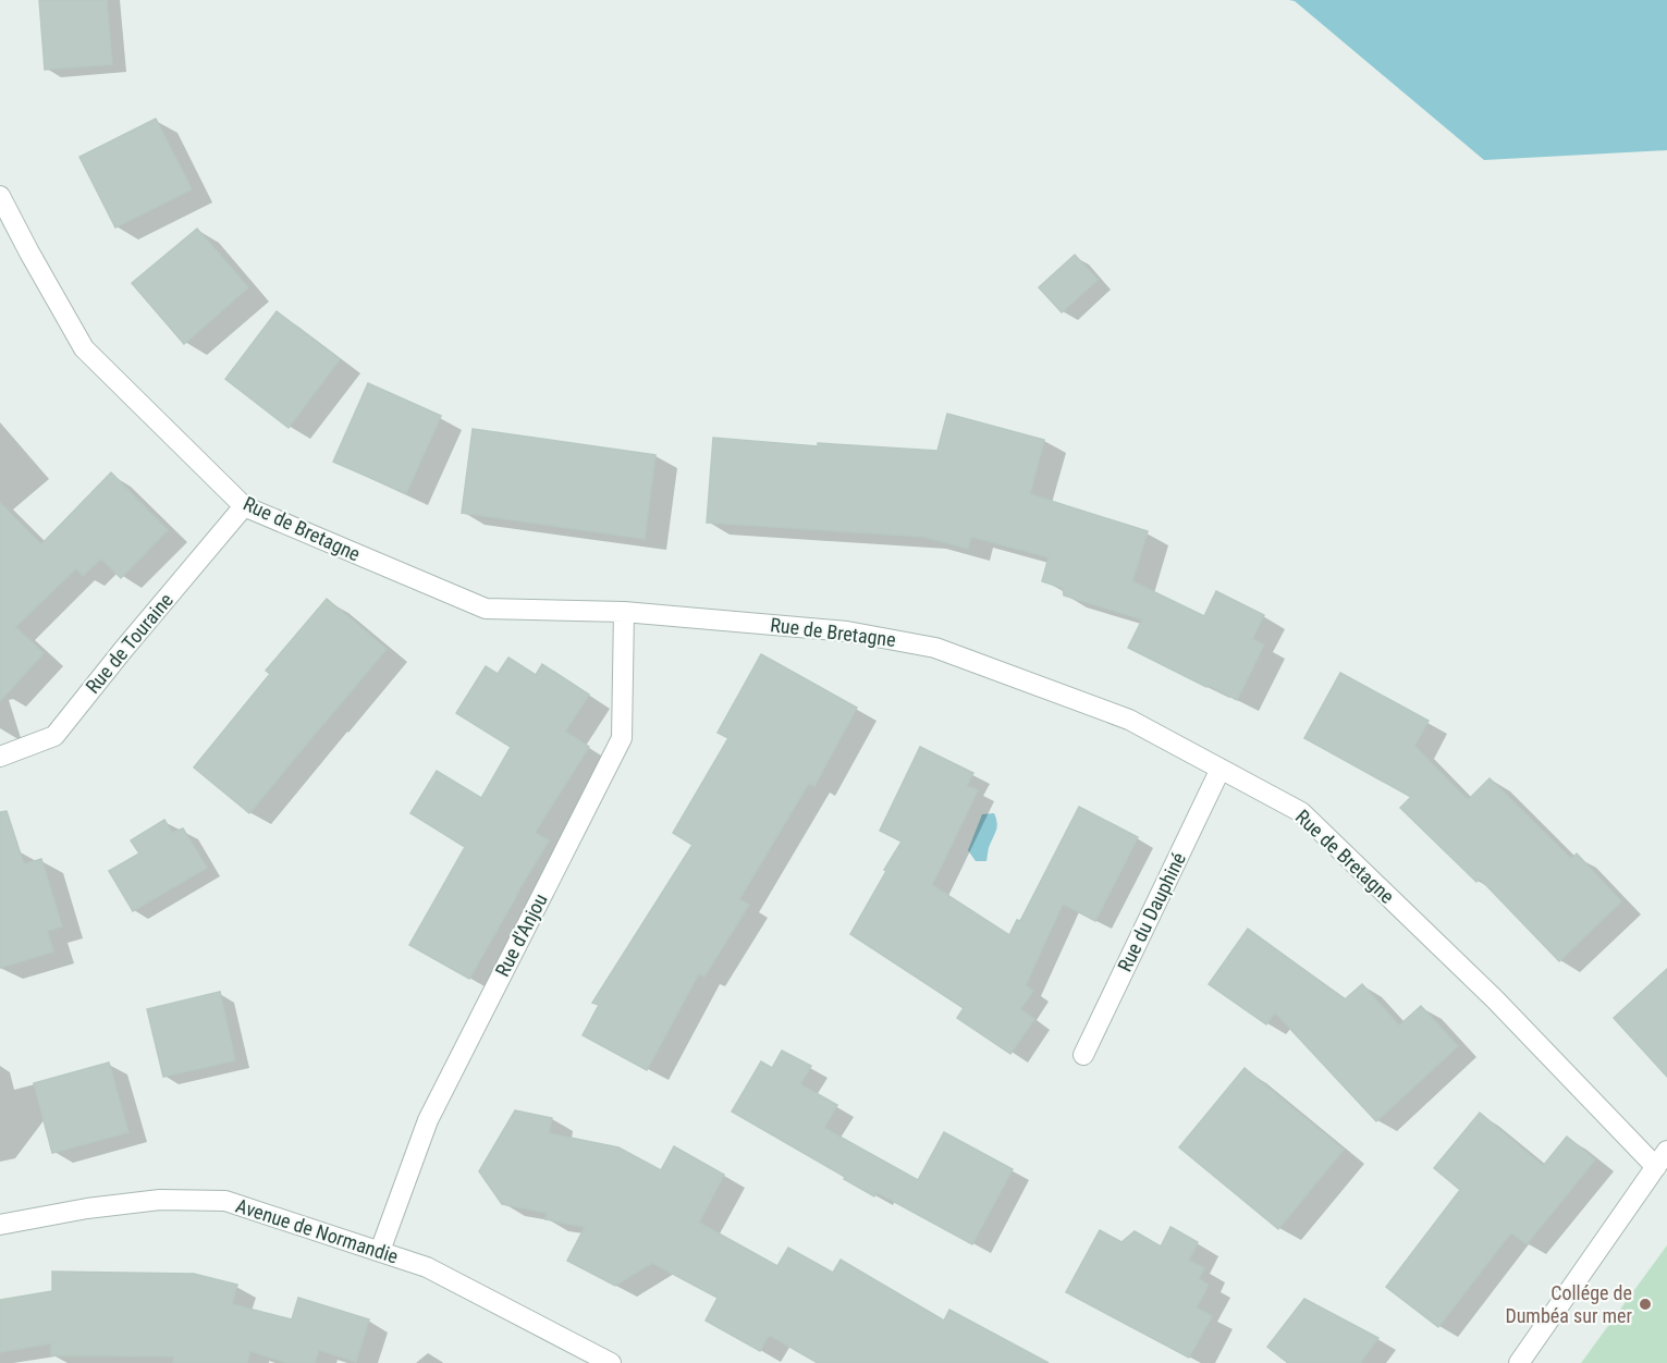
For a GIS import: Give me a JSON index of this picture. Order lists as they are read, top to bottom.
{
  "streets": {
    "street": [
      "Rue de Bretagne",
      "Rue de Touraine",
      "Rue du Dauphiné",
      "Rue d'Anjou",
      "Avenue de Normandie"
    ]
  },
  "crossings": [
    ["Rue de Bretagne", "Rue de Touraine"],
    ["Rue de Bretagne", "Rue du Dauphiné"],
    ["Rue de Bretagne", "Rue d'Anjou"],
    ["Rue d'Anjou", "Avenue de Normandie"]
  ],
  "places": ["Collége de Dumbéa sur mer"]
}
